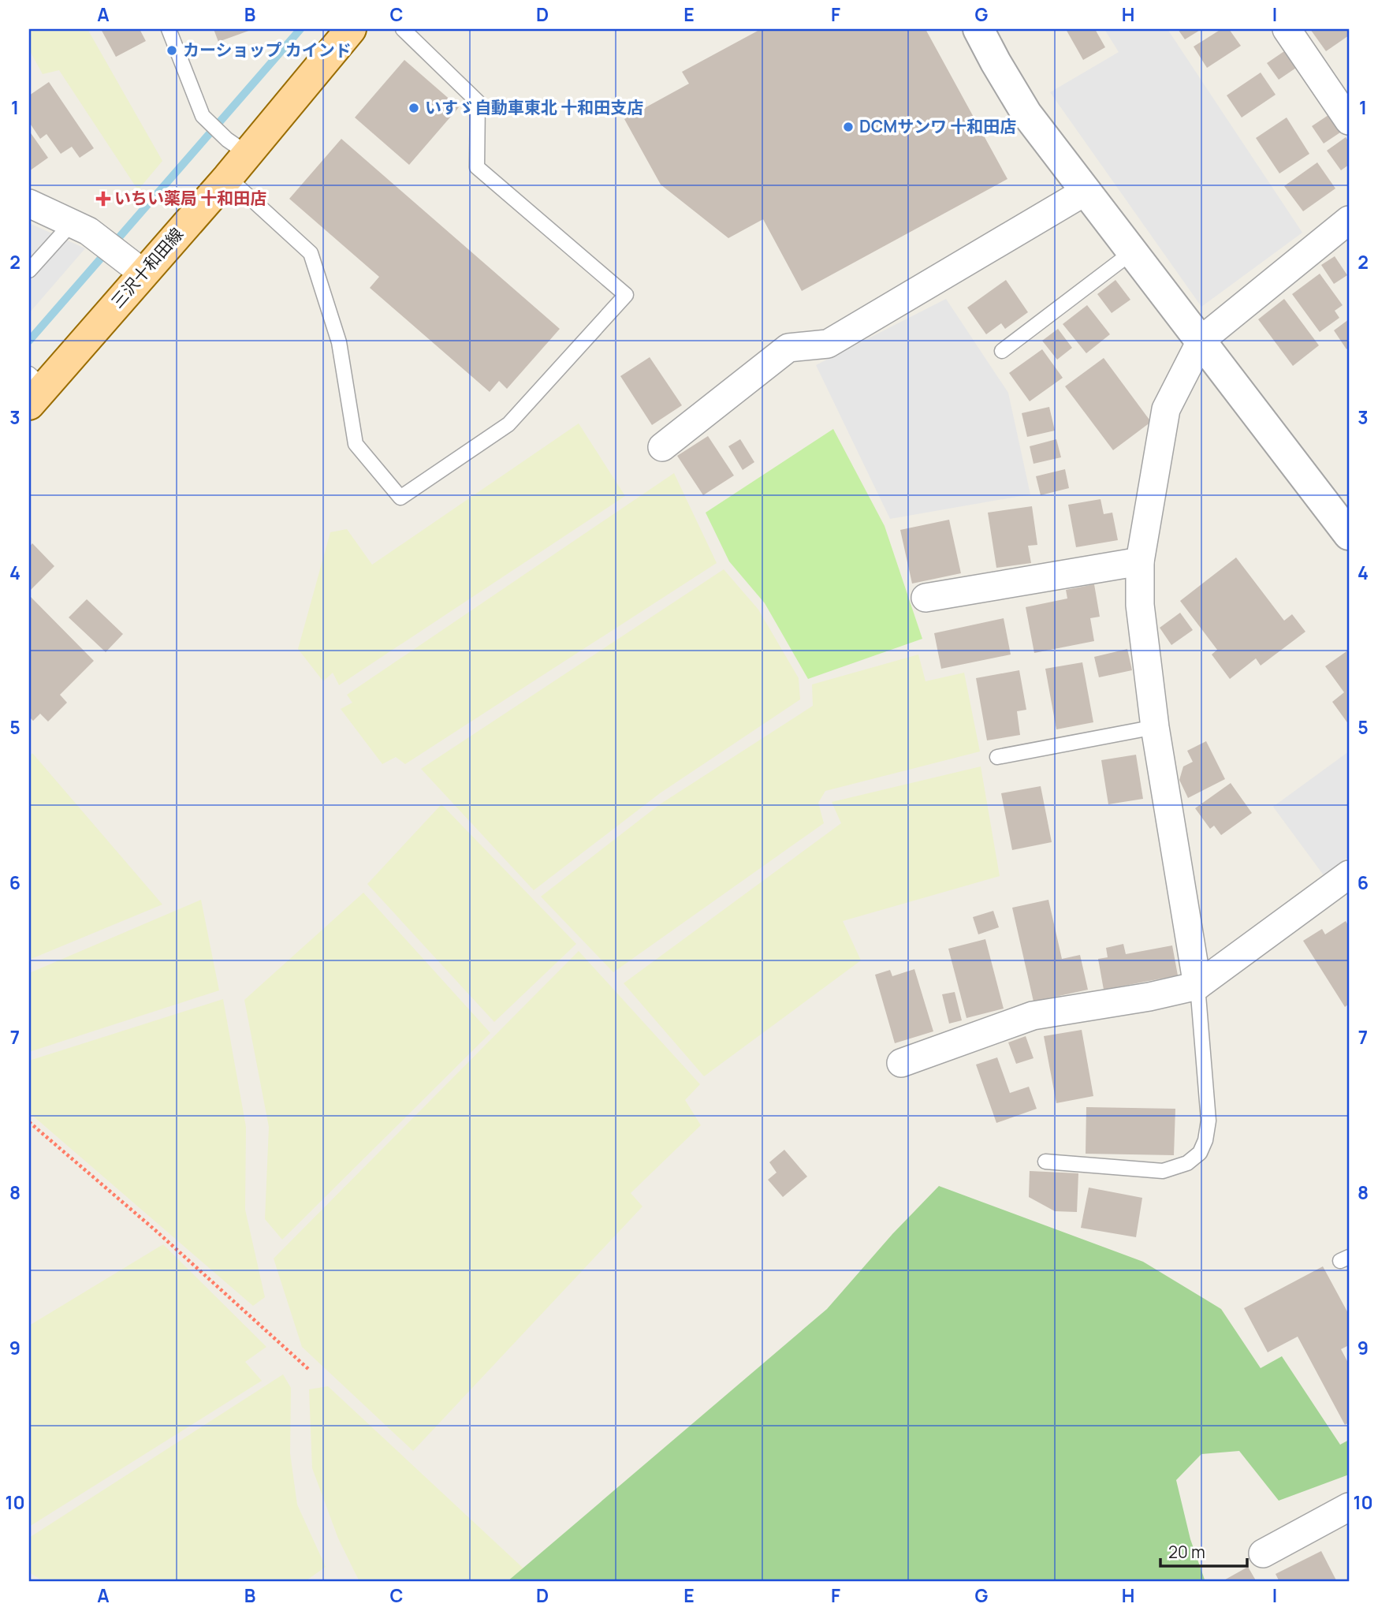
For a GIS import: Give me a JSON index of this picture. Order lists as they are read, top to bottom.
{
  "streets": {
    "main road": ["三沢十和田線"]
  },
  "places": {
    "other": ["カーショップ カインド", "いすゞ自動車東北 十和田支店", "DCMサンワ 十和田店"],
    "health": ["いちい薬局 十和田店"]
  },
  "scale_bar": "20 m",
  "grid": {
    "columns": [
      "A",
      "B",
      "C",
      "D",
      "E",
      "F",
      "G",
      "H",
      "I"
    ],
    "rows": [
      "1",
      "2",
      "3",
      "4",
      "5",
      "6",
      "7",
      "8",
      "9",
      "10"
    ]
  }
}
